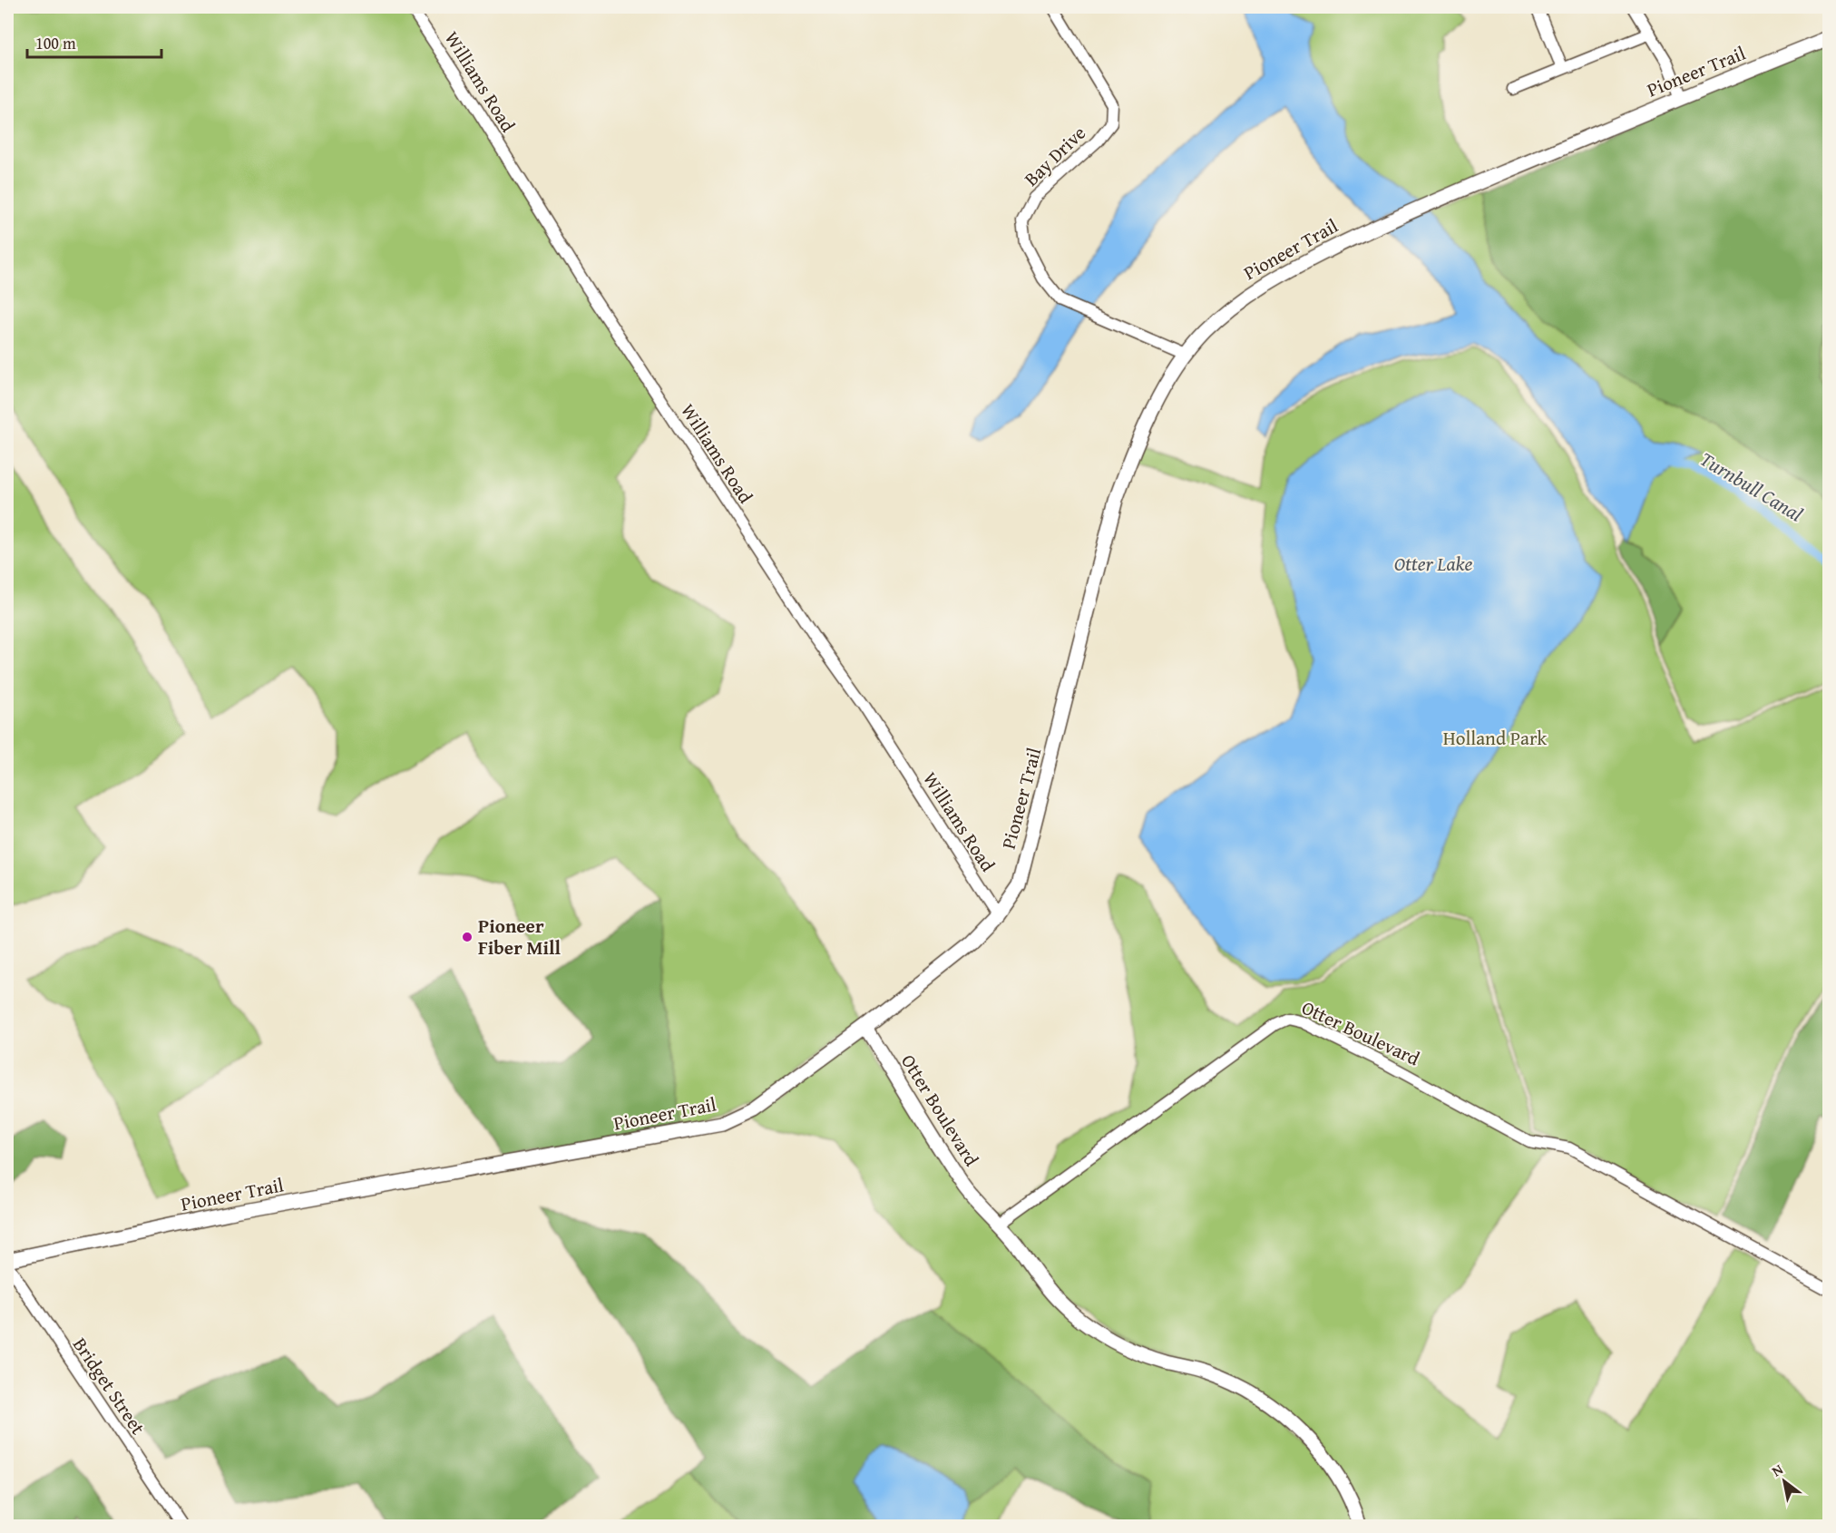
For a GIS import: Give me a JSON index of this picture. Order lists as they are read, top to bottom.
{
  "streets": {
    "street": [
      "Pioneer Trail",
      "Williams Road",
      "Bay Drive",
      "Otter Boulevard",
      "Bridget Street"
    ]
  },
  "crossings": [
    ["Pioneer Trail", "Williams Road"],
    ["Pioneer Trail", "Bay Drive"],
    ["Pioneer Trail", "Otter Boulevard"]
  ],
  "water": ["Turnbull Canal", "Otter Lake"],
  "parks": ["Holland Park"],
  "places": ["Pioneer Fiber Mill"],
  "scale_bar": "100 m",
  "north": "top left"
}
